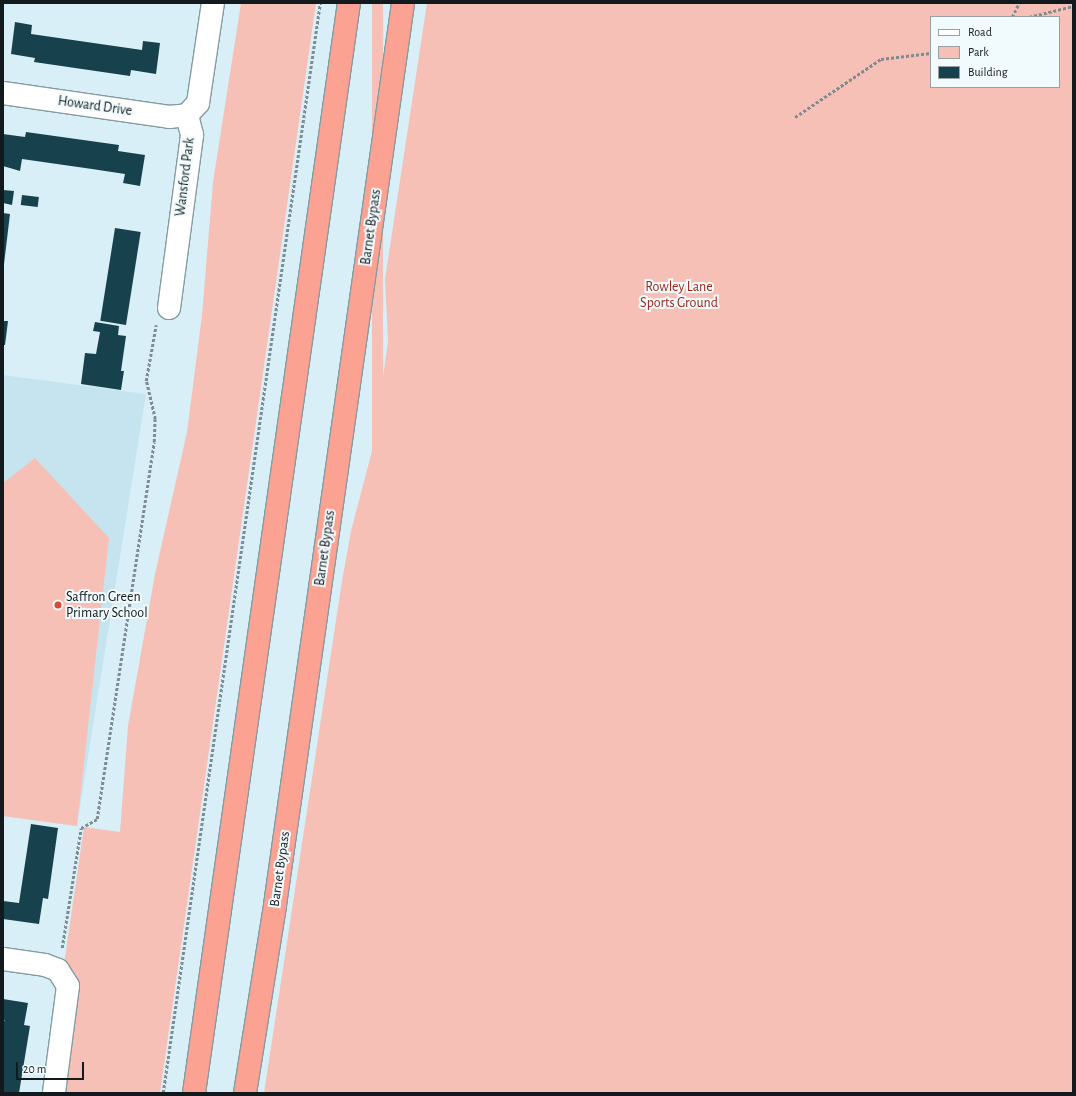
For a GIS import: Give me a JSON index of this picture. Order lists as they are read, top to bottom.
{
  "streets": {
    "highway": ["Barnet Bypass"],
    "street": ["Howard Drive", "Wansford Park"]
  },
  "crossings": [
    ["Howard Drive", "Wansford Park"]
  ],
  "parks": ["Rowley Lane Sports Ground"],
  "places": ["Saffron Green Primary School"],
  "legend": ["Road", "Park", "Building"],
  "scale_bar": "20 m"
}
